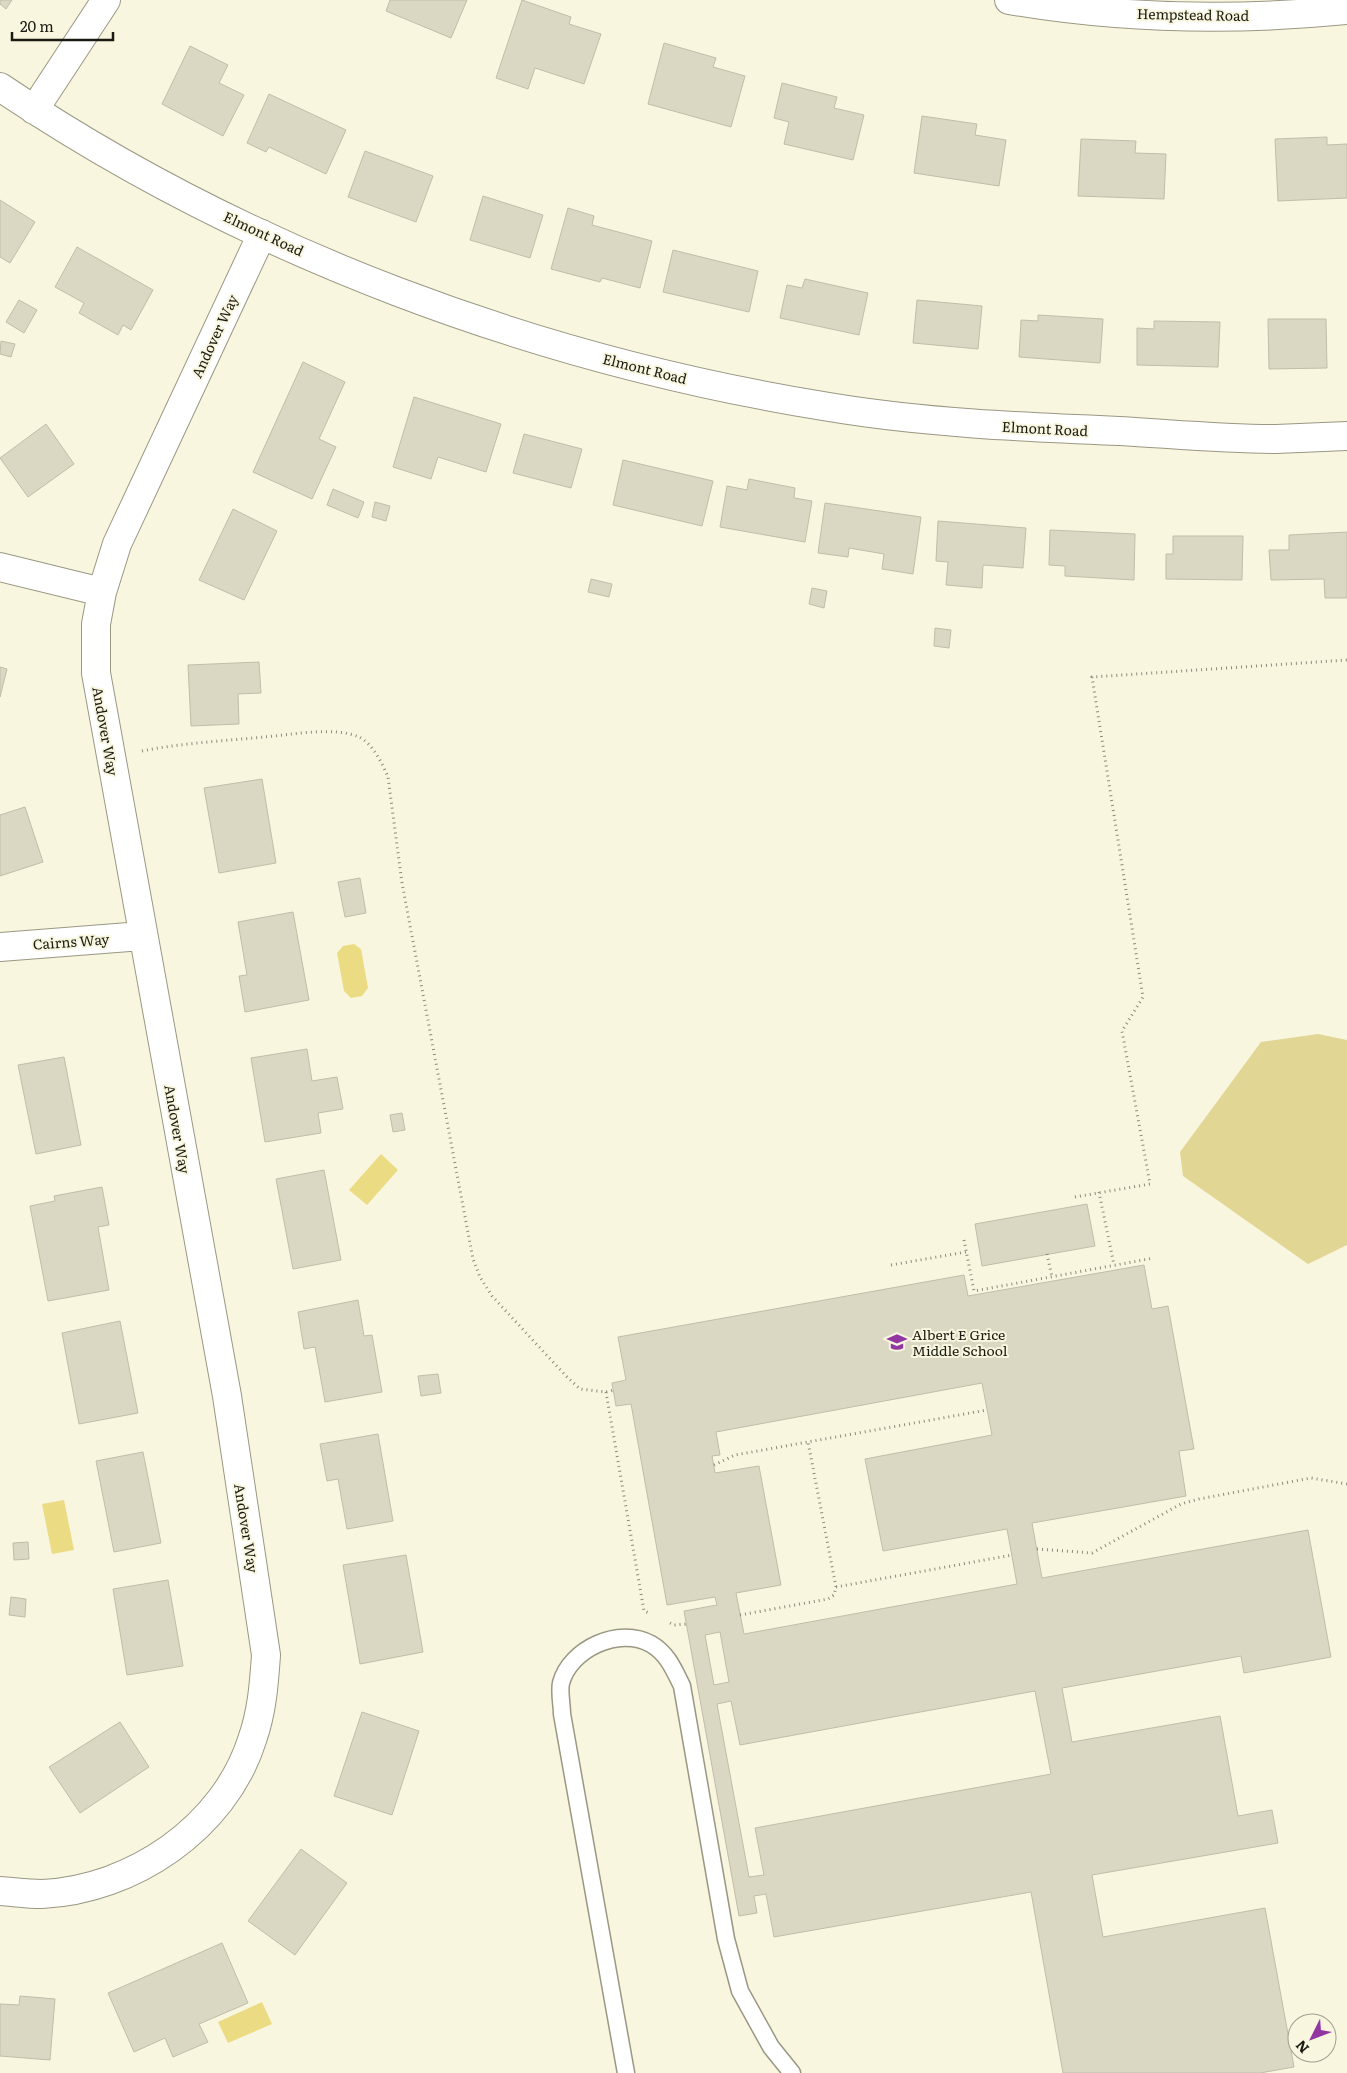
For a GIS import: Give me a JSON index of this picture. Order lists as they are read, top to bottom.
{
  "streets": {
    "street": [
      "Hempstead Road",
      "Elmont Road",
      "Andover Way",
      "Cairns Way"
    ]
  },
  "crossings": [
    ["Elmont Road", "Andover Way"],
    ["Andover Way", "Cairns Way"]
  ],
  "places": {
    "school or university": ["Albert E Grice Middle School"]
  },
  "scale_bar": "20 m",
  "north": "bottom left"
}
